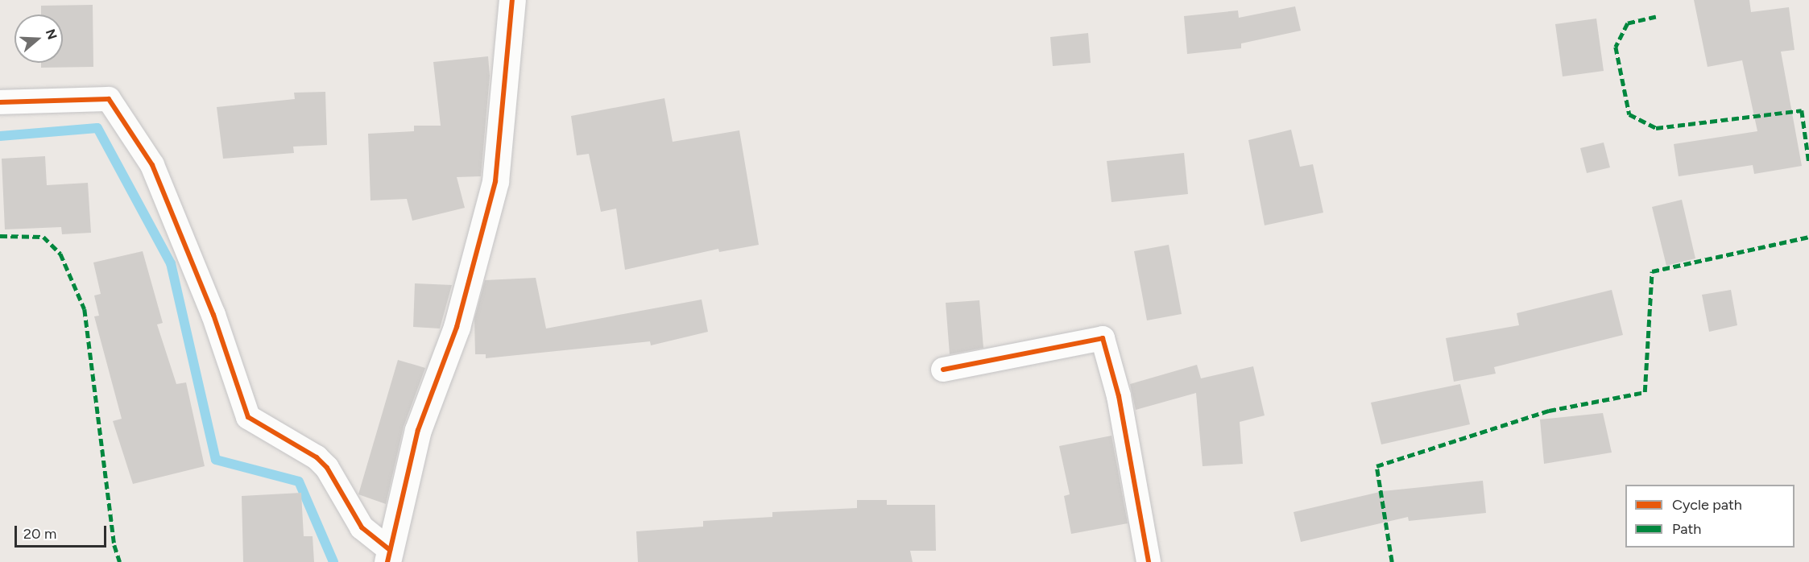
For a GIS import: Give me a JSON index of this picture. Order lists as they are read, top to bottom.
{
  "legend": ["Cycle path", "Path"],
  "scale_bar": "20 m",
  "north": "right"
}
